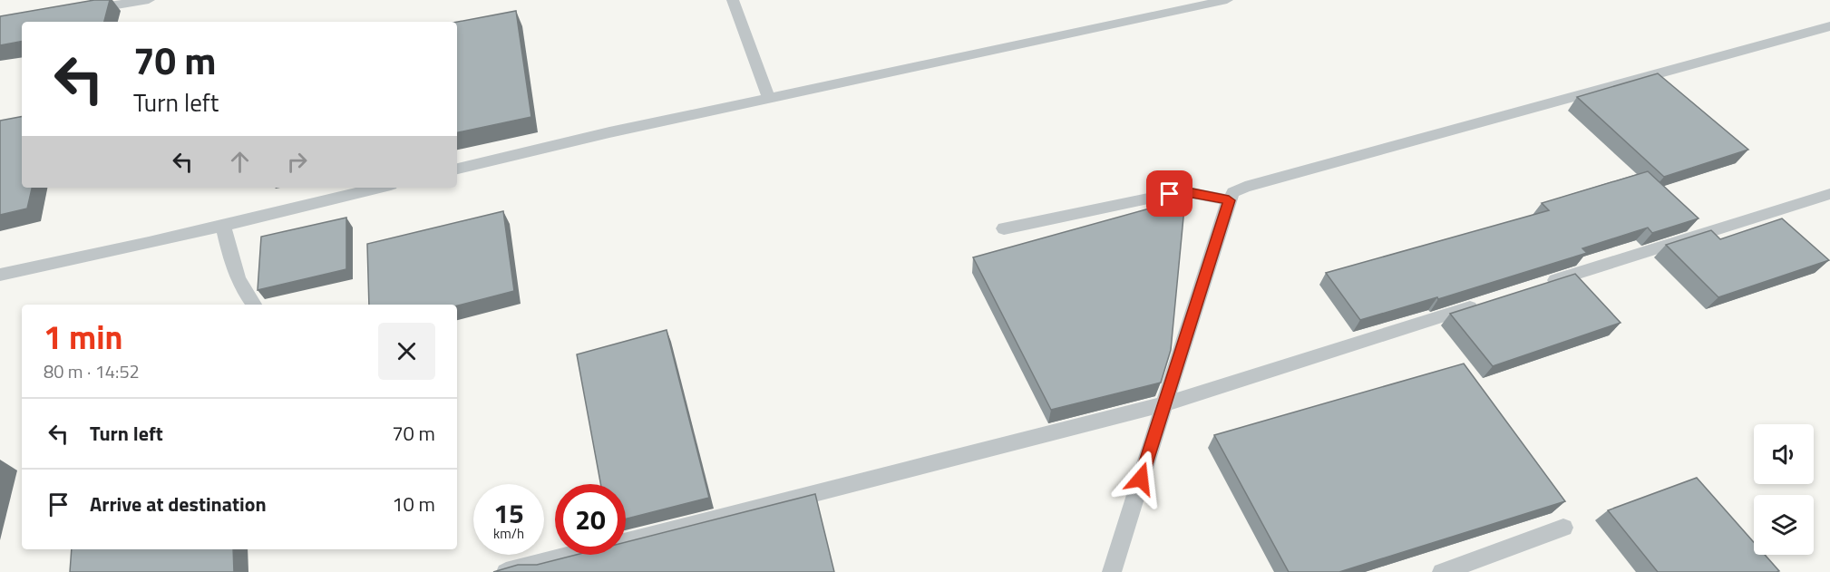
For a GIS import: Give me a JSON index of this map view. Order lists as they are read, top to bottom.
{
  "page": {
    "turn": ["70 m", "Turn left"],
    "heading": ["1 min", "80 m · 14:52"],
    "list": [
      {
        "name": "Turn left",
        "value": "70 m"
      },
      {
        "name": "Arrive at destination",
        "value": "10 m"
      }
    ],
    "speed": "15 km/h",
    "limit": "20"
  }
}
